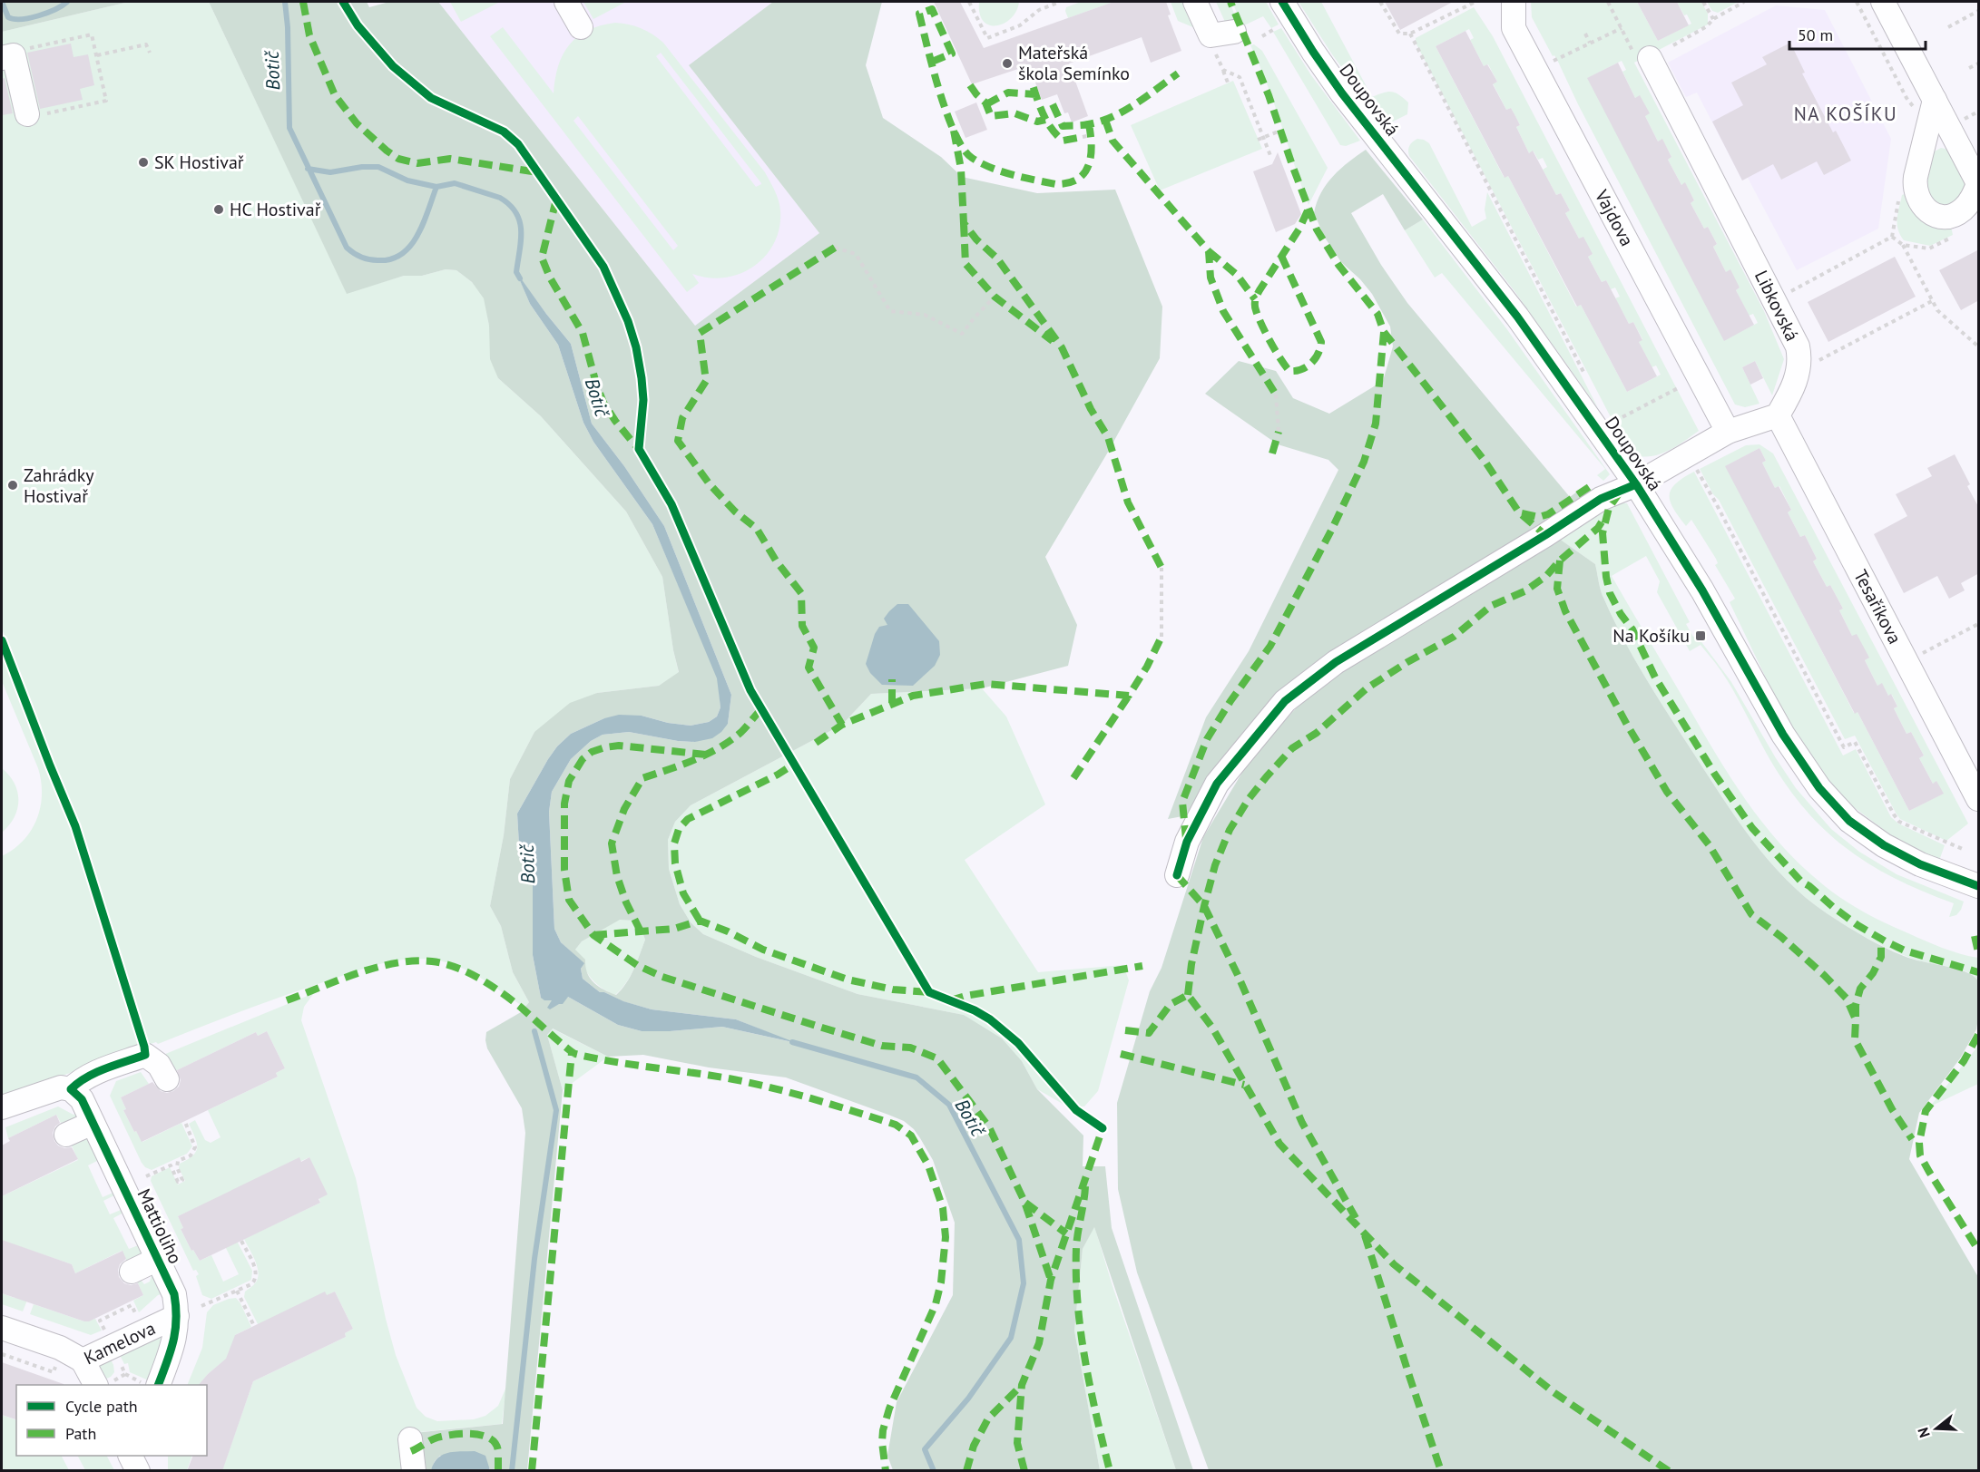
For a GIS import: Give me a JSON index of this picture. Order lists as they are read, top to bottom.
{
  "streets": {
    "street": [
      "Doupovská",
      "Vajdova",
      "Libkovská",
      "Tesaříkova",
      "Mattioliho",
      "Kamelova"
    ]
  },
  "crossings": [
    ["Libkovská", "Tesaříkova"],
    ["Mattioliho", "Kamelova"]
  ],
  "districts": ["NA KOŠÍKU"],
  "water": ["Botič"],
  "places": {
    "other": [
      "Mateřská škola Semínko",
      "SK Hostivař",
      "HC Hostivař",
      "Zahrádky Hostivař"
    ],
    "transit": ["Na Košíku"]
  },
  "legend": ["Cycle path", "Path"],
  "scale_bar": "50 m",
  "north": "left"
}
